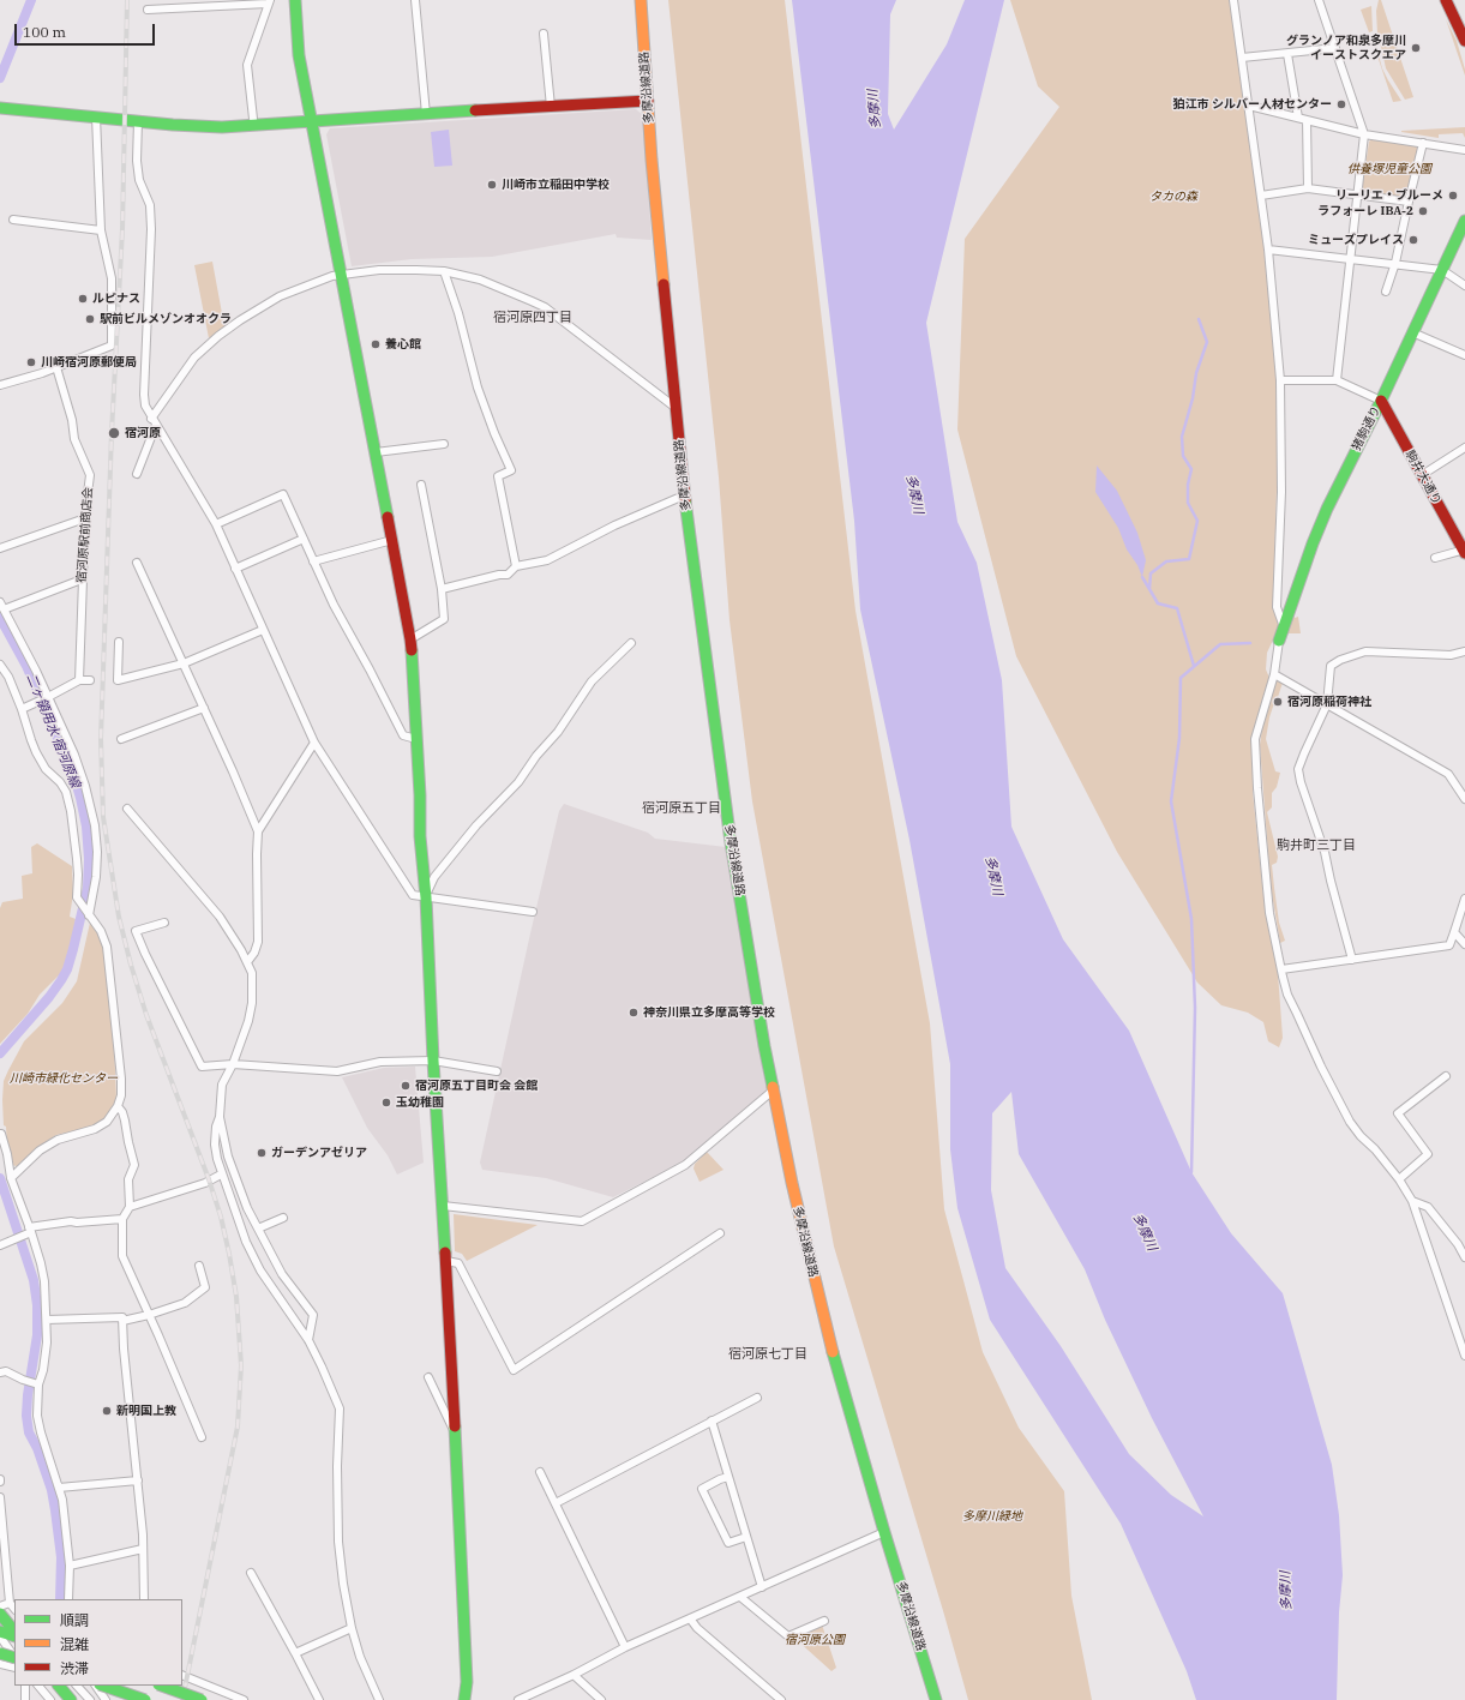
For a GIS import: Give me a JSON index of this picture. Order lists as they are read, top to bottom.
{
  "streets": {
    "main road": ["多摩沿線道路", "猪駒通り", "駒井大通り"],
    "street": ["宿河原駅前商店会"]
  },
  "crossings": [
    ["猪駒通り", "駒井大通り"]
  ],
  "districts": [
    "宿河原四丁目",
    "宿河原五丁目",
    "駒井町三丁目",
    "宿河原七丁目"
  ],
  "water": ["多摩川", "二ヶ領用水 宿河原線"],
  "parks": [
    "供養塚児童公園",
    "タカの森",
    "川崎市緑化センター",
    "多摩川緑地",
    "宿河原公園"
  ],
  "places": [
    "グランノア和泉多摩川 イーストスクエア",
    "狛江市 シルバー人材センター",
    "川崎市立稲田中学校",
    "リーリエ・ブルーメ",
    "ラフォーレ IBA-2",
    "ミューズプレイス",
    "ルピナス",
    "駅前ビルメゾンオオクラ",
    "養心館",
    "川崎宿河原郵便局",
    "宿河原",
    "宿河原稲荷神社",
    "神奈川県立多摩高等学校",
    "宿河原五丁目町会 会館",
    "玉幼稚園",
    "ガーデンアゼリア",
    "新明国上教"
  ],
  "legend": ["順調", "混雑", "渋滞"],
  "scale_bar": "100 m"
}
